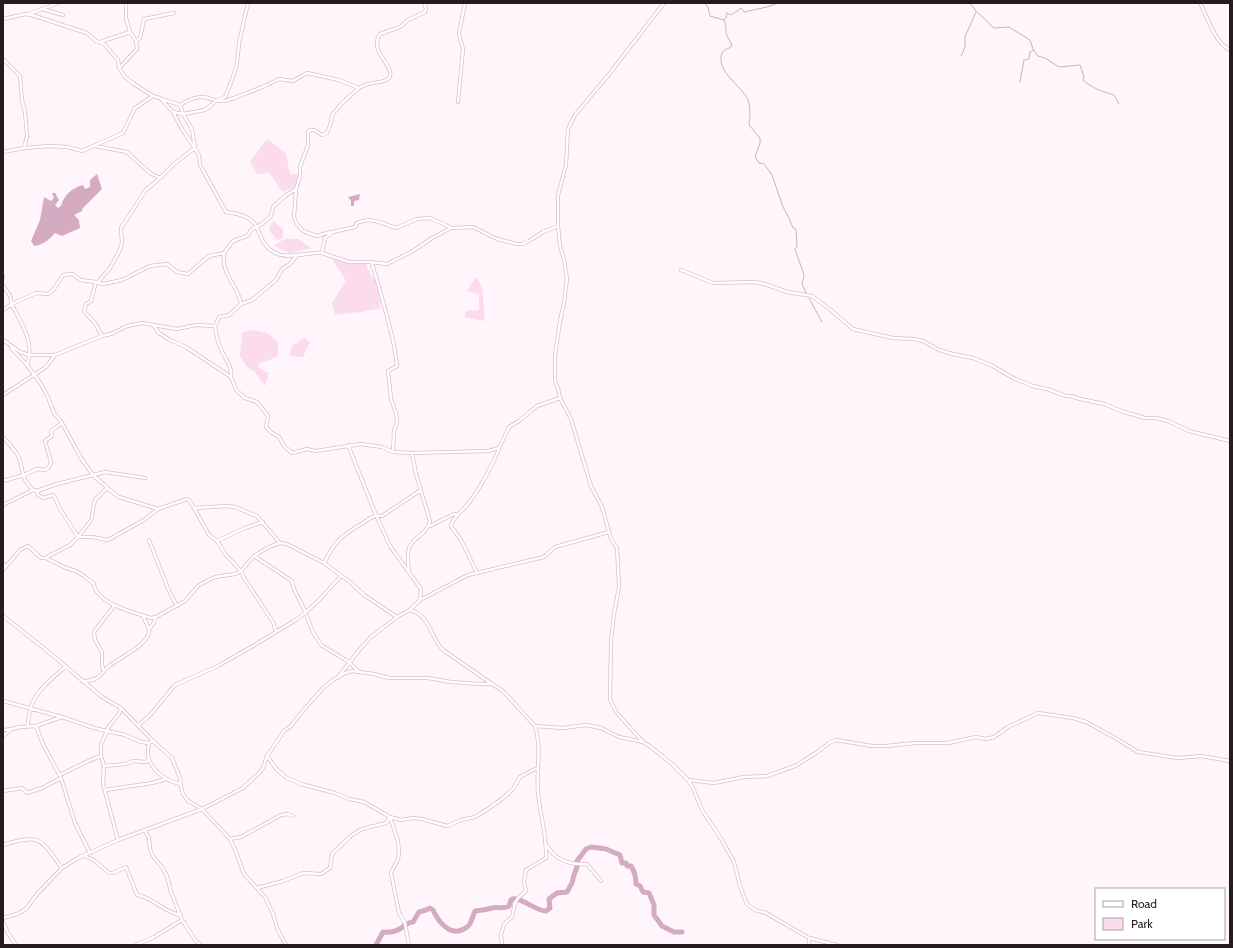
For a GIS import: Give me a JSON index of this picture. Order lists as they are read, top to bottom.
{
  "legend": ["Road", "Park"]
}
